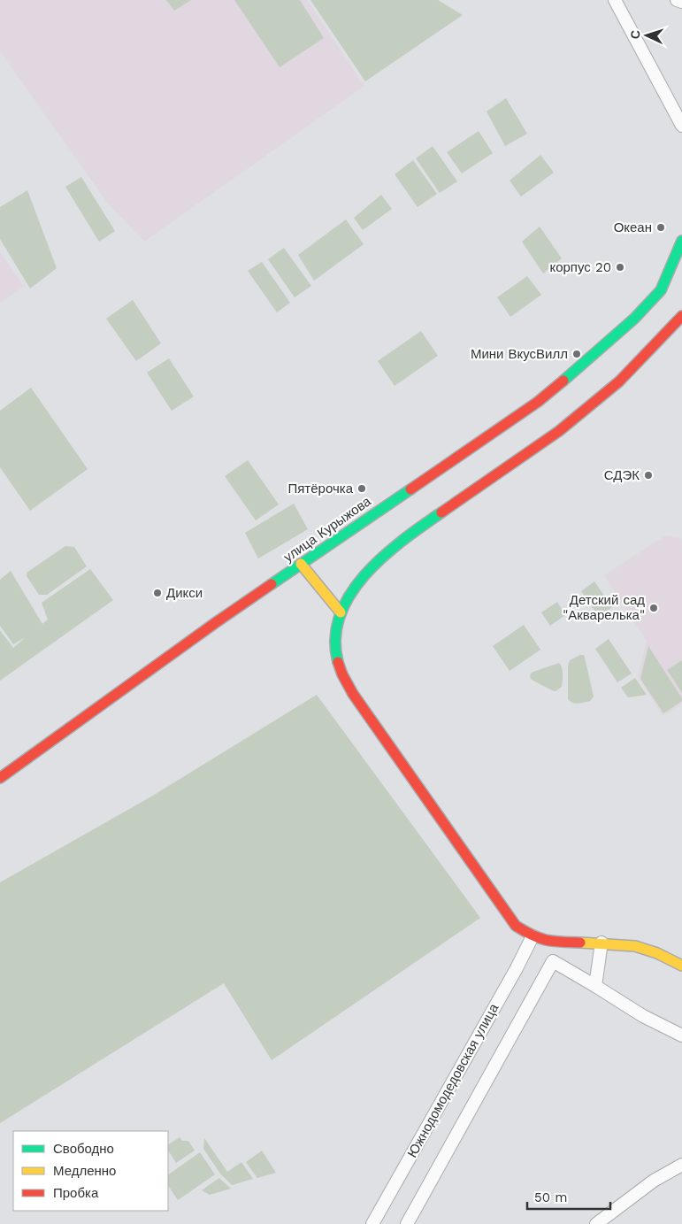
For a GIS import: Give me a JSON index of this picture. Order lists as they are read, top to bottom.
{
  "streets": {
    "street": ["улица Курыжова", "Южнодомодедовская улица"]
  },
  "places": [
    "Океан",
    "корпус 20",
    "Мини ВкусВилл",
    "СДЭК",
    "Пятёрочка",
    "Дикси",
    "Детский сад \"Акварелька\""
  ],
  "legend": ["Свободно", "Медленно", "Пробка"],
  "scale_bar": "50 m",
  "north": "left"
}
